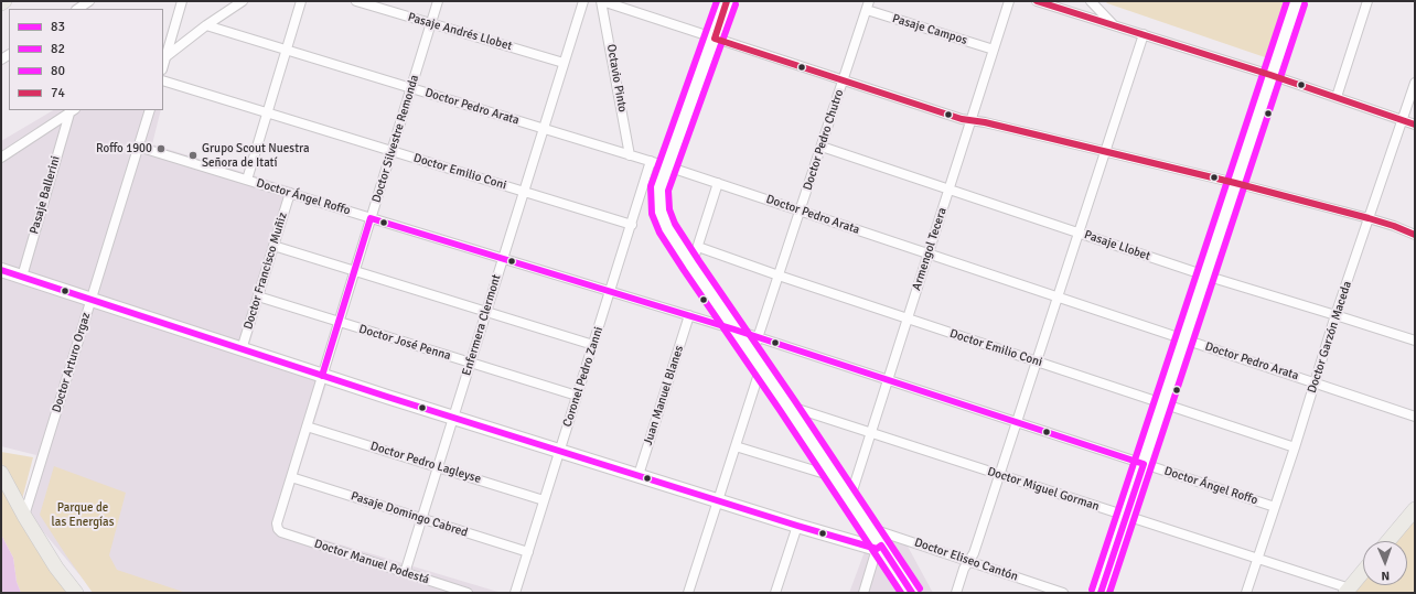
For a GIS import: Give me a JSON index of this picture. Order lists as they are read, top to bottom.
{
  "streets": {
    "street": [
      "Pasaje Campos",
      "Pasaje Andrés Llobet",
      "Octavio Pinto",
      "Doctor Pedro Arata",
      "Doctor Silvestre Remonda",
      "Doctor Pedro Chutro",
      "Doctor Emilio Coni",
      "Pasaje Ballerini",
      "Doctor Ángel Roffo",
      "Pasaje Llobet",
      "Armengol Tecera",
      "Doctor Francisco Muñiz",
      "Enfermera Clermont",
      "Doctor Garzón Maceda",
      "Doctor José Penna",
      "Doctor Arturo Orgaz",
      "Coronel Pedro Zanni",
      "Juan Manuel Blanes",
      "Doctor Pedro Lagleyse",
      "Doctor Miguel Gorman",
      "Pasaje Domingo Cabred",
      "Doctor Eliseo Cantón",
      "Doctor Manuel Podestá"
    ]
  },
  "crossings": [
    ["Pasaje Campos", "Doctor Pedro Chutro"],
    ["Pasaje Campos", "Armengol Tecera"],
    ["Pasaje Andrés Llobet", "Doctor Silvestre Remonda"],
    ["Pasaje Andrés Llobet", "Enfermera Clermont"],
    ["Octavio Pinto", "Doctor Pedro Arata"],
    ["Doctor Pedro Arata", "Doctor Silvestre Remonda"],
    ["Doctor Pedro Arata", "Doctor Pedro Chutro"],
    ["Doctor Pedro Arata", "Armengol Tecera"],
    ["Doctor Pedro Arata", "Enfermera Clermont"],
    ["Doctor Pedro Arata", "Doctor Garzón Maceda"],
    ["Doctor Pedro Arata", "Coronel Pedro Zanni"],
    ["Doctor Silvestre Remonda", "Doctor Emilio Coni"],
    ["Doctor Silvestre Remonda", "Doctor Ángel Roffo"],
    ["Doctor Silvestre Remonda", "Doctor José Penna"],
    ["Doctor Silvestre Remonda", "Doctor Pedro Lagleyse"],
    ["Doctor Silvestre Remonda", "Pasaje Domingo Cabred"],
    ["Doctor Silvestre Remonda", "Doctor Manuel Podestá"],
    ["Doctor Pedro Chutro", "Doctor Emilio Coni"],
    ["Doctor Pedro Chutro", "Doctor Ángel Roffo"],
    ["Doctor Pedro Chutro", "Pasaje Llobet"],
    ["Doctor Emilio Coni", "Armengol Tecera"],
    ["Doctor Emilio Coni", "Enfermera Clermont"],
    ["Doctor Emilio Coni", "Doctor Garzón Maceda"],
    ["Doctor Emilio Coni", "Coronel Pedro Zanni"],
    ["Doctor Ángel Roffo", "Armengol Tecera"],
    ["Doctor Ángel Roffo", "Doctor Francisco Muñiz"],
    ["Doctor Ángel Roffo", "Enfermera Clermont"],
    ["Doctor Ángel Roffo", "Doctor Garzón Maceda"],
    ["Doctor Ángel Roffo", "Doctor Arturo Orgaz"],
    ["Doctor Ángel Roffo", "Coronel Pedro Zanni"],
    ["Doctor Ángel Roffo", "Juan Manuel Blanes"],
    ["Pasaje Llobet", "Armengol Tecera"],
    ["Pasaje Llobet", "Doctor Garzón Maceda"],
    ["Armengol Tecera", "Doctor Miguel Gorman"],
    ["Doctor Francisco Muñiz", "Doctor José Penna"],
    ["Enfermera Clermont", "Doctor José Penna"],
    ["Enfermera Clermont", "Doctor Pedro Lagleyse"],
    ["Enfermera Clermont", "Pasaje Domingo Cabred"],
    ["Enfermera Clermont", "Doctor Manuel Podestá"],
    ["Doctor Garzón Maceda", "Doctor Miguel Gorman"],
    ["Doctor José Penna", "Coronel Pedro Zanni"],
    ["Coronel Pedro Zanni", "Doctor Pedro Lagleyse"],
    ["Coronel Pedro Zanni", "Pasaje Domingo Cabred"]
  ],
  "parks": ["Parque de las Energías"],
  "places": ["Roffo 1900", "Grupo Scout Nuestra Señora de Itatí"],
  "lines": [
    "transit line 82",
    "transit line 80",
    "transit line 74",
    "transit line 83"
  ],
  "legend": [
    "83",
    "82",
    "80",
    "74"
  ],
  "north": "bottom"
}
